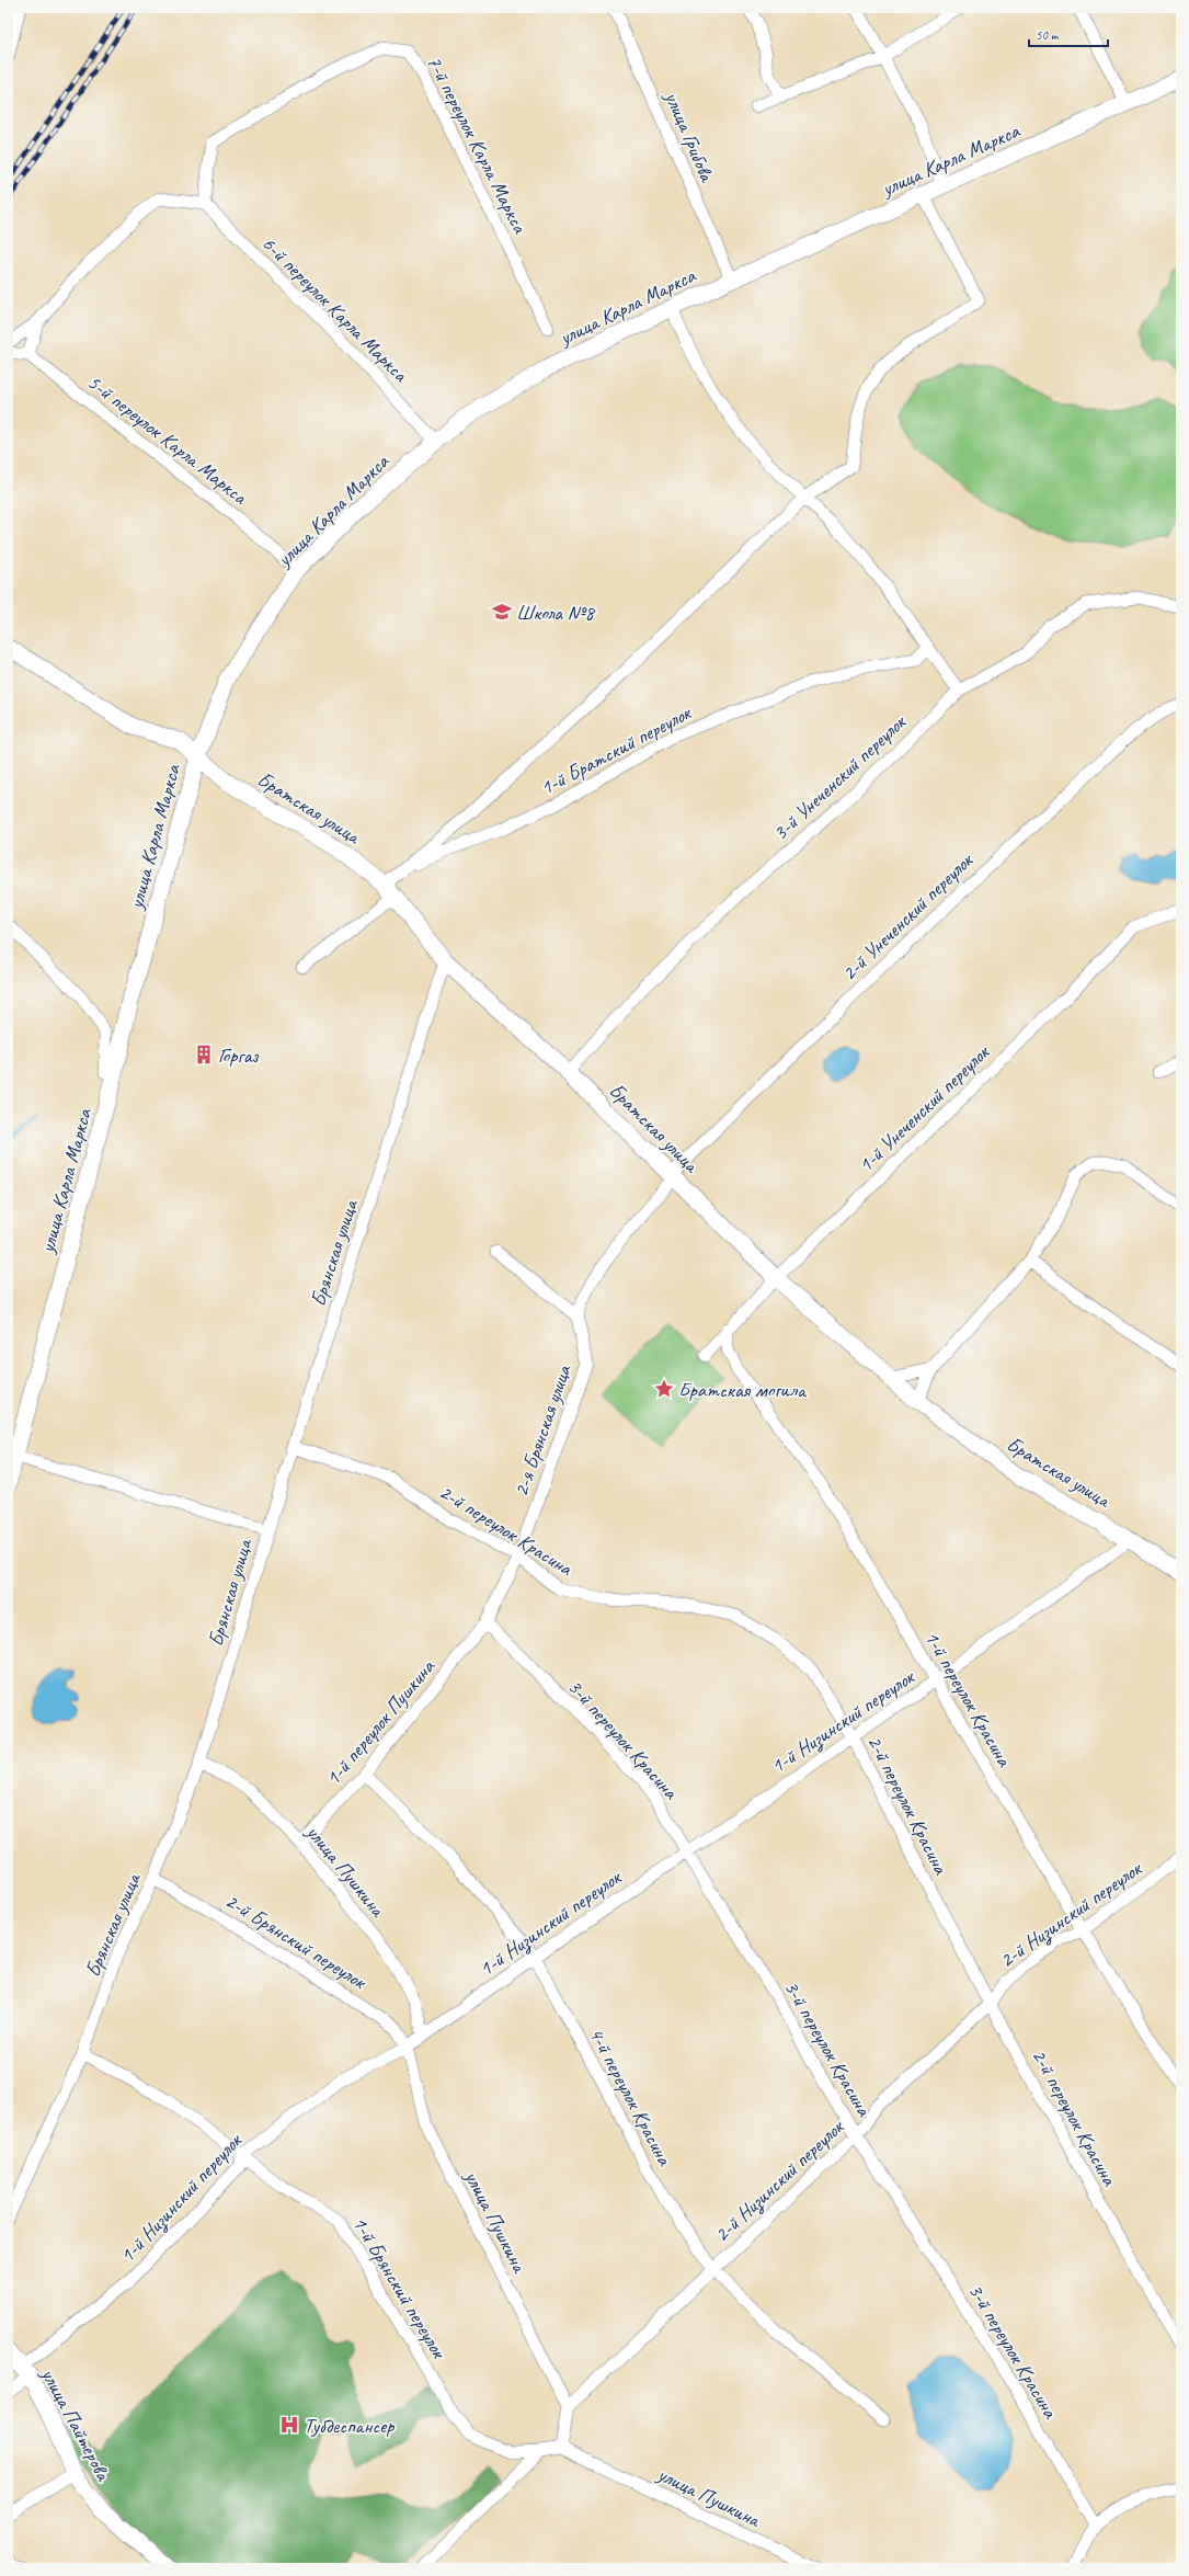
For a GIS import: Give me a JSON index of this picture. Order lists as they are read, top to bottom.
{
  "streets": {
    "main road": ["улица Карла Маркса", "Братская улица", "улица Пайтерова"],
    "street": [
      "улица Грибова",
      "7-й переулок Карла Маркса",
      "6-й переулок Карла Маркса",
      "5-й переулок Карла Маркса",
      "1-й Братский переулок",
      "3-й Унеченский переулок",
      "2-й Унеченский переулок",
      "1-й Унеченский переулок",
      "Брянская улица",
      "2-я Брянская улица",
      "2-й переулок Красина",
      "1-й переулок Красина",
      "1-й Низинский переулок",
      "1-й переулок Пушкина",
      "3-й переулок Красина",
      "улица Пушкина",
      "2-й Низинский переулок",
      "2-й Брянский переулок",
      "4-й переулок Красина",
      "1-й Брянский переулок"
    ]
  },
  "crossings": [
    ["улица Грибова", "улица Карла Маркса"],
    ["7-й переулок Карла Маркса", "6-й переулок Карла Маркса"],
    ["улица Карла Маркса", "6-й переулок Карла Маркса"],
    ["улица Карла Маркса", "5-й переулок Карла Маркса"],
    ["улица Карла Маркса", "1-й Братский переулок"],
    ["улица Карла Маркса", "Братская улица"],
    ["1-й Братский переулок", "Братская улица"],
    ["3-й Унеченский переулок", "Братская улица"],
    ["Братская улица", "2-й Унеченский переулок"],
    ["Братская улица", "1-й Унеченский переулок"],
    ["Братская улица", "Брянская улица"],
    ["Братская улица", "2-я Брянская улица"],
    ["Братская улица", "1-й Низинский переулок"],
    ["2-й Унеченский переулок", "2-я Брянская улица"],
    ["1-й Унеченский переулок", "1-й переулок Красина"],
    ["Брянская улица", "2-й переулок Красина"],
    ["Брянская улица", "улица Пушкина"],
    ["Брянская улица", "2-й Брянский переулок"],
    ["Брянская улица", "1-й Брянский переулок"],
    ["2-я Брянская улица", "2-й переулок Красина"],
    ["2-я Брянская улица", "1-й переулок Пушкина"],
    ["2-я Брянская улица", "3-й переулок Красина"],
    ["2-й переулок Красина", "1-й Низинский переулок"],
    ["2-й переулок Красина", "2-й Низинский переулок"],
    ["1-й переулок Красина", "1-й Низинский переулок"],
    ["1-й переулок Красина", "2-й Низинский переулок"],
    ["1-й Низинский переулок", "3-й переулок Красина"],
    ["1-й Низинский переулок", "улица Пушкина"],
    ["1-й Низинский переулок", "2-й Брянский переулок"],
    ["1-й Низинский переулок", "4-й переулок Красина"],
    ["1-й Низинский переулок", "1-й Брянский переулок"],
    ["1-й Низинский переулок", "улица Пайтерова"],
    ["1-й переулок Пушкина", "3-й переулок Красина"],
    ["1-й переулок Пушкина", "улица Пушкина"],
    ["1-й переулок Пушкина", "4-й переулок Красина"],
    ["3-й переулок Красина", "2-й Низинский переулок"],
    ["улица Пушкина", "2-й Низинский переулок"],
    ["улица Пушкина", "2-й Брянский переулок"],
    ["улица Пушкина", "1-й Брянский переулок"],
    ["2-й Низинский переулок", "4-й переулок Красина"]
  ],
  "places": {
    "school or university": ["Школа №8"],
    "building": ["Горгаз"],
    "place": ["Братская могила"],
    "hospital": ["Тубдеспансер"]
  },
  "scale_bar": "50 m"
}
